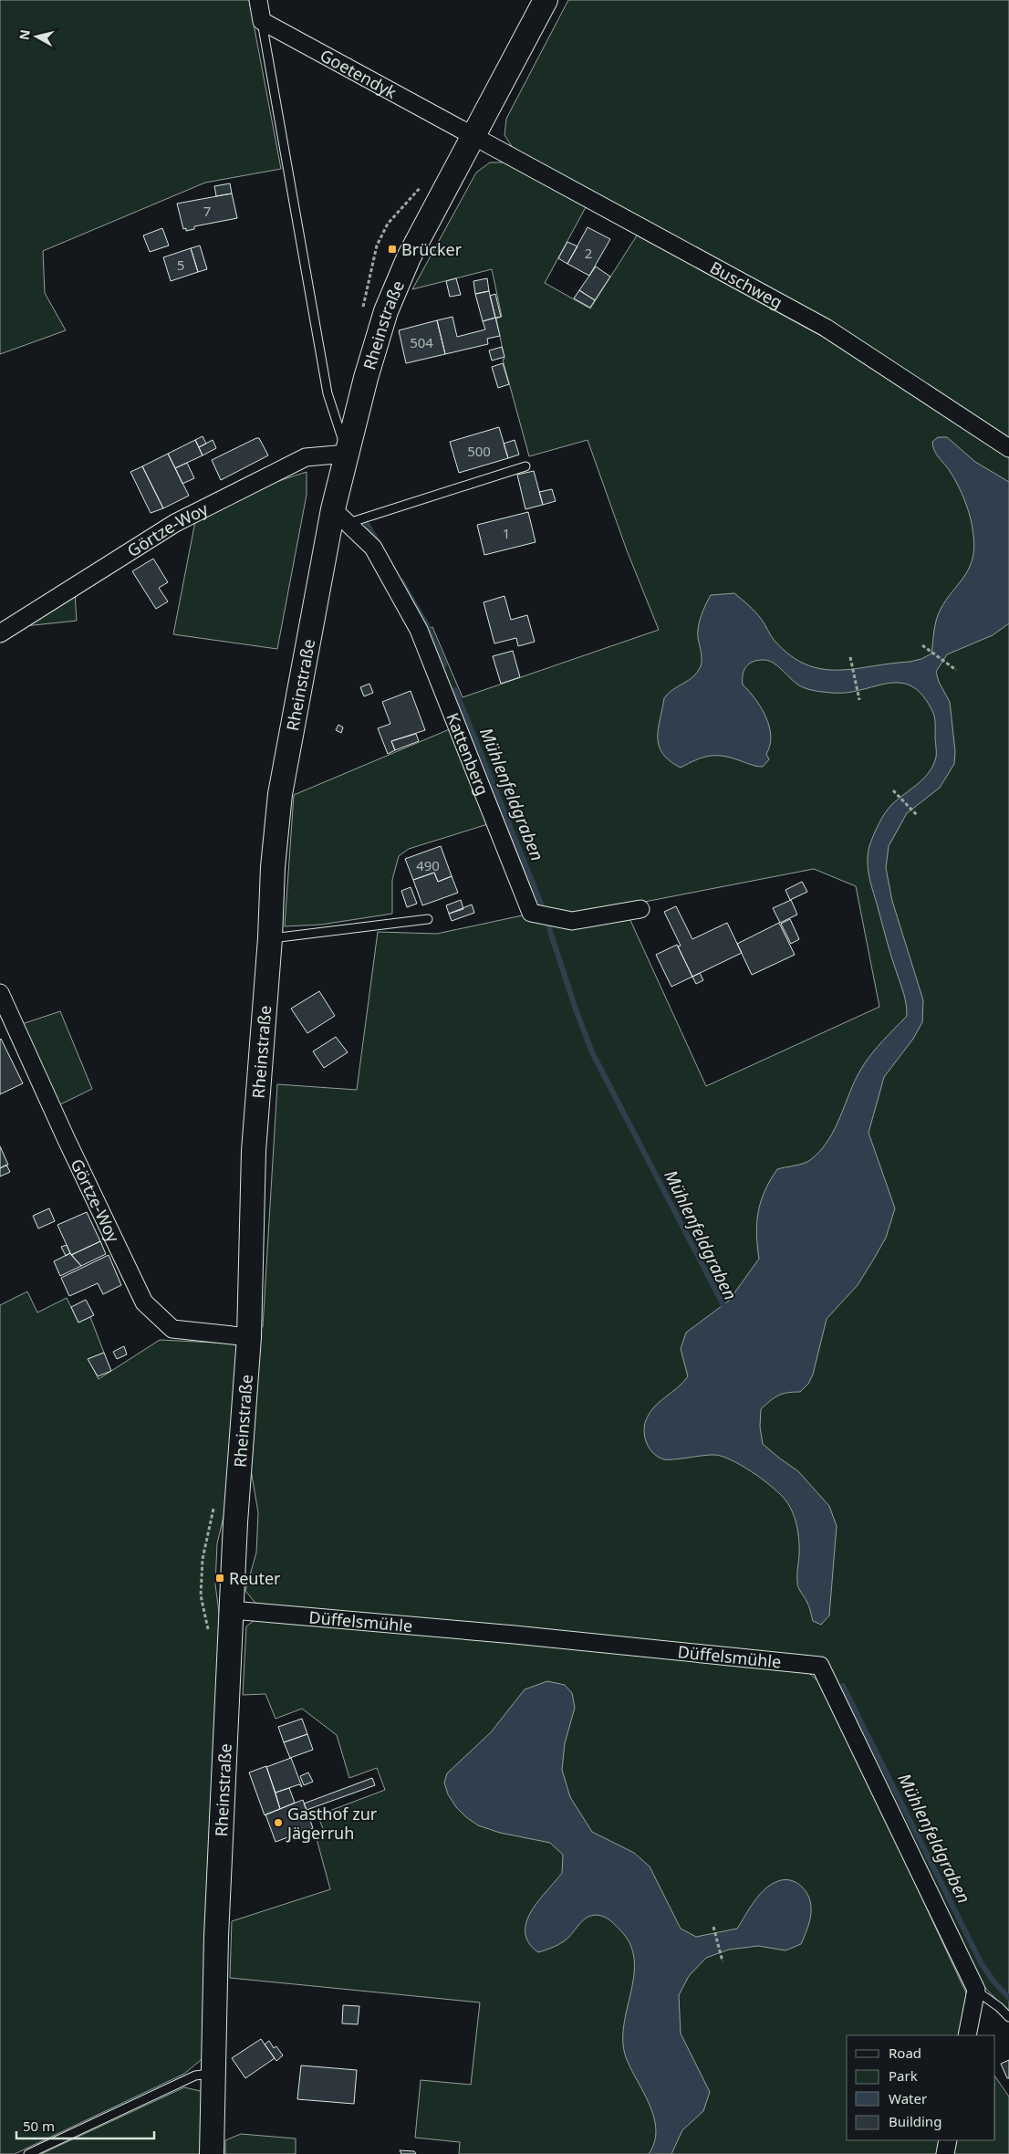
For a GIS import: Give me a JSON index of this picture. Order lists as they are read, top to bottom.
{
  "streets": {
    "main road": ["Rheinstraße"],
    "street": [
      "Goetendyk",
      "Buschweg",
      "Görtze-Woy",
      "Kattenberg",
      "Düffelsmühle"
    ]
  },
  "crossings": [
    ["Goetendyk", "Buschweg"],
    ["Goetendyk", "Rheinstraße"],
    ["Buschweg", "Rheinstraße"],
    ["Rheinstraße", "Görtze-Woy"],
    ["Rheinstraße", "Kattenberg"],
    ["Rheinstraße", "Düffelsmühle"]
  ],
  "water": ["Mühlenfeldgraben"],
  "places": {
    "transit": ["Brücker", "Reuter"],
    "other": ["Gasthof zur Jägerruh"]
  },
  "house_numbers": [
    "7",
    "2",
    "5",
    "504",
    "500",
    "1",
    "490"
  ],
  "legend": [
    "Road",
    "Park",
    "Water",
    "Building"
  ],
  "scale_bar": "50 m",
  "north": "left"
}
